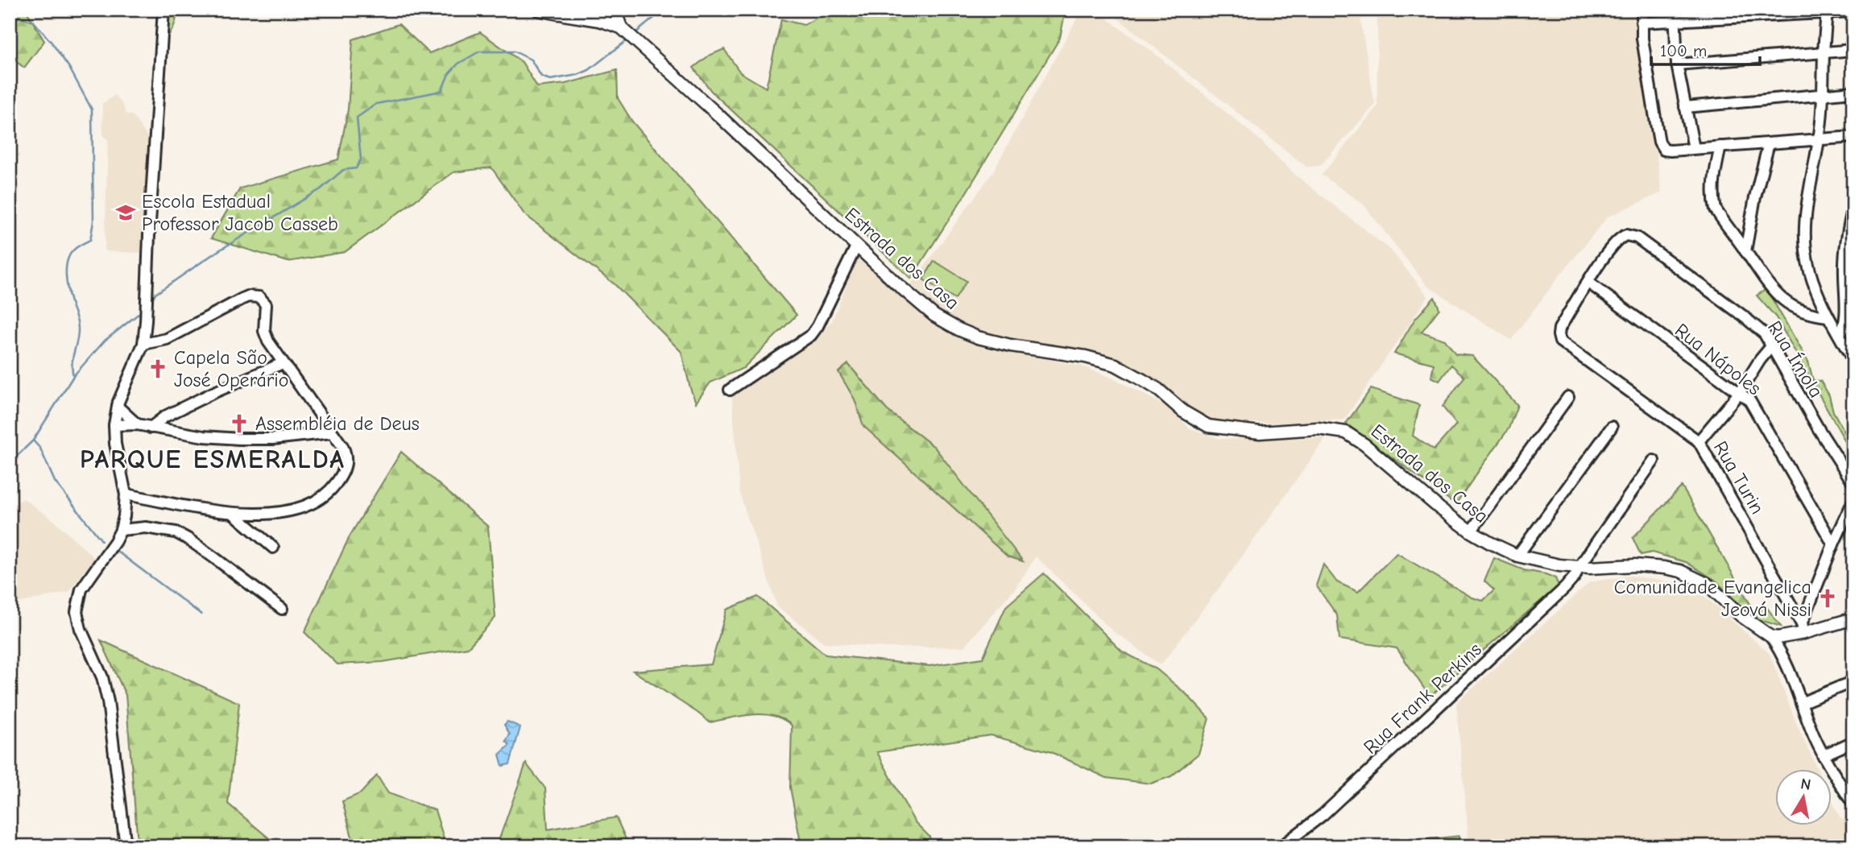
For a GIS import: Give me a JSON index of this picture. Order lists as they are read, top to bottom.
{
  "streets": {
    "main road": ["Estrada dos Casa"],
    "street": [
      "Rua Nápoles",
      "Rua Ímola",
      "Rua Turin",
      "Rua Frank Perkins"
    ]
  },
  "crossings": [
    ["Estrada dos Casa", "Rua Frank Perkins"],
    ["Rua Nápoles", "Rua Ímola"],
    ["Rua Nápoles", "Rua Turin"],
    ["Rua Ímola", "Rua Turin"]
  ],
  "districts": ["PARQUE ESMERALDA"],
  "places": {
    "school or university": ["Escola Estadual Professor Jacob Casseb"],
    "church": ["Capela São José Operário", "Assembléia de Deus", "Comunidade Evangelica Jeová Nissi"]
  },
  "scale_bar": "100 m",
  "north": "top"
}
